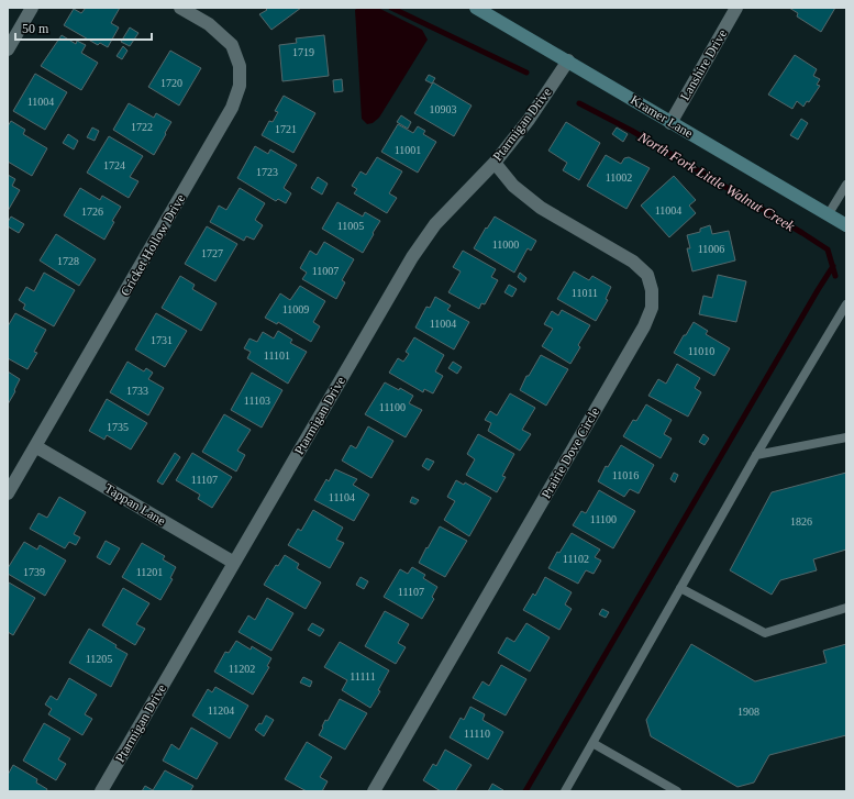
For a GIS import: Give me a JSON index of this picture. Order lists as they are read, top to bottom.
{
  "streets": {
    "street": [
      "Lanshire Drive",
      "Kramer Lane",
      "Ptarmigan Drive",
      "Cricket Hollow Drive",
      "Prairie Dove Circle",
      "Tappan Lane"
    ]
  },
  "crossings": [
    ["Lanshire Drive", "Kramer Lane"],
    ["Kramer Lane", "Ptarmigan Drive"],
    ["Ptarmigan Drive", "Prairie Dove Circle"],
    ["Ptarmigan Drive", "Tappan Lane"],
    ["Cricket Hollow Drive", "Tappan Lane"]
  ],
  "water": ["North Fork Little Walnut Creek"],
  "house_numbers": [
    "1719",
    "1720",
    "11004",
    "10903",
    "1722",
    "1721",
    "11001",
    "1724",
    "1723",
    "11002",
    "11004",
    "1726",
    "11005",
    "11000",
    "11006",
    "1727",
    "1728",
    "11007",
    "11011",
    "11009",
    "11004",
    "1731",
    "11010",
    "11101",
    "1733",
    "11103",
    "11100",
    "1735",
    "11016",
    "11107",
    "11104",
    "11100",
    "1826",
    "11102",
    "1739",
    "11201",
    "11107",
    "11205",
    "11202",
    "11111",
    "11204",
    "1908",
    "11110"
  ],
  "scale_bar": "50 m"
}
